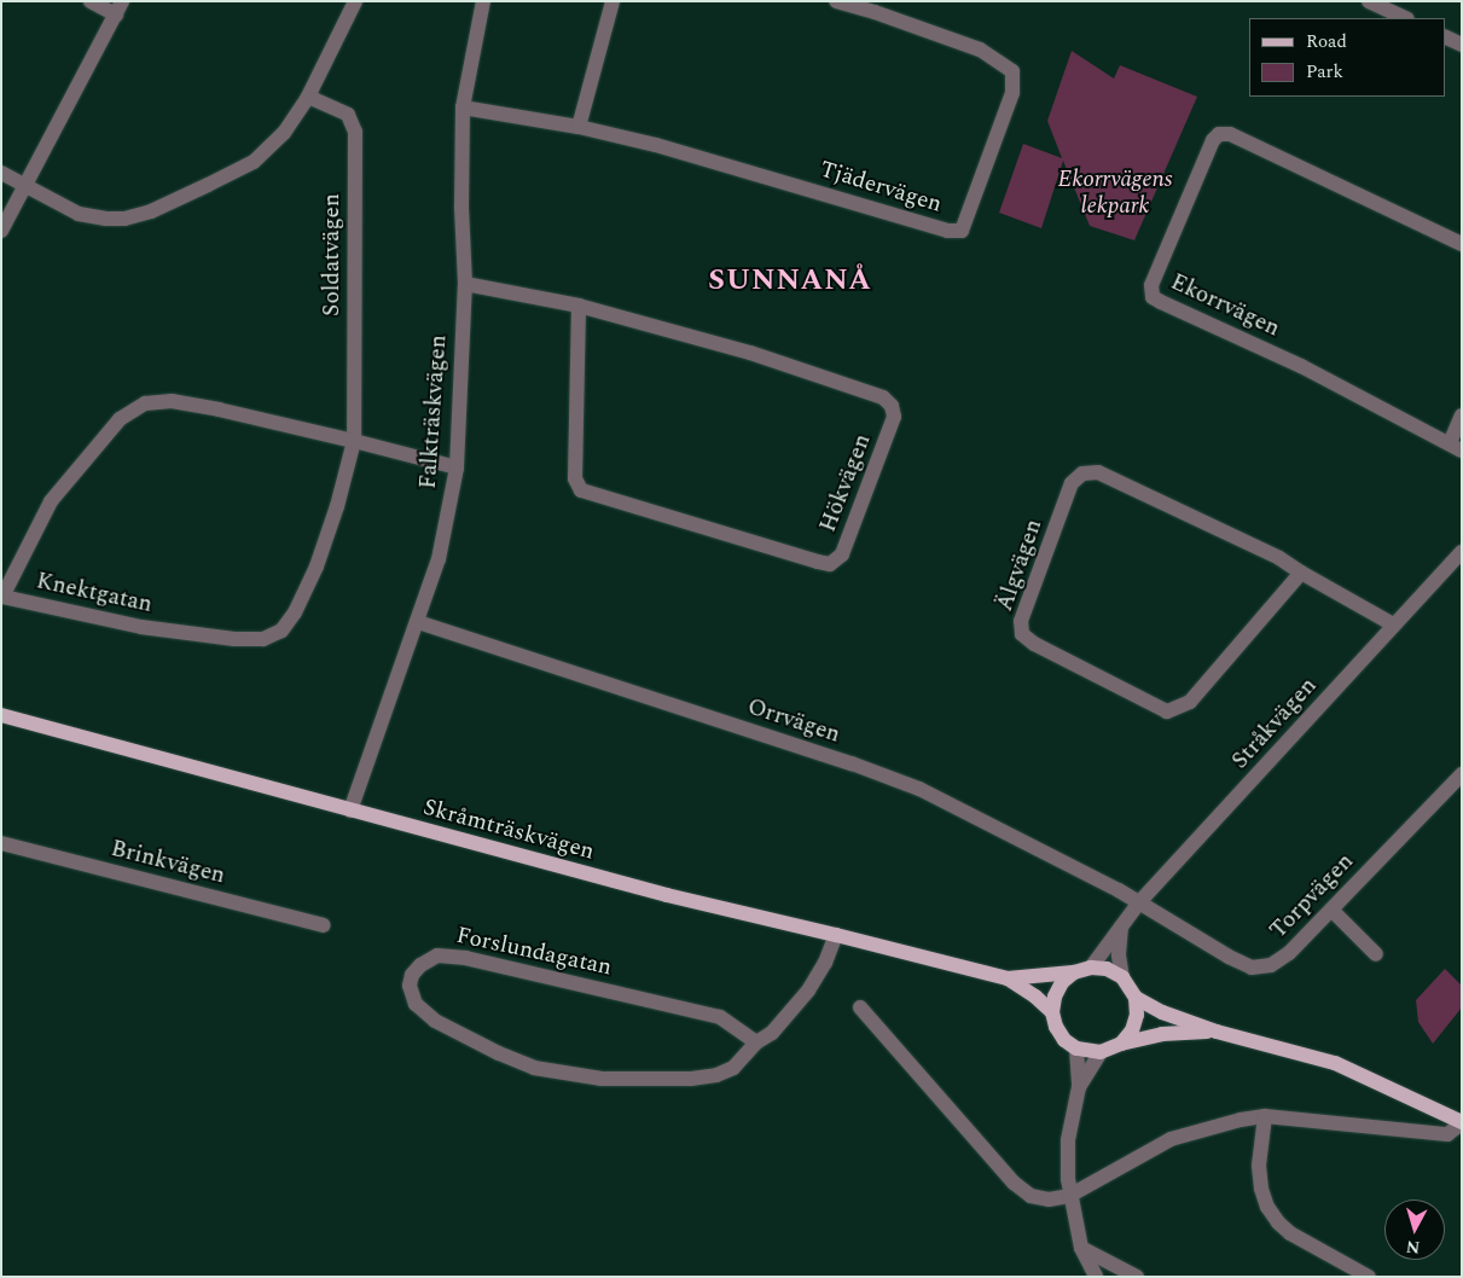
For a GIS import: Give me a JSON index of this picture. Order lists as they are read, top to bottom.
{
  "streets": {
    "main road": ["Skråmträskvägen"],
    "street": [
      "Tjädervägen",
      "Soldatvägen",
      "Ekorrvägen",
      "Falkträskvägen",
      "Hökvägen",
      "Älgvägen",
      "Knektgatan",
      "Orrvägen",
      "Stråkvägen",
      "Brinkvägen",
      "Torpvägen",
      "Forslundagatan"
    ]
  },
  "crossings": [
    ["Tjädervägen", "Falkträskvägen"],
    ["Soldatvägen", "Knektgatan"],
    ["Falkträskvägen", "Hökvägen"],
    ["Falkträskvägen", "Knektgatan"],
    ["Falkträskvägen", "Orrvägen"],
    ["Falkträskvägen", "Skråmträskvägen"],
    ["Älgvägen", "Stråkvägen"],
    ["Orrvägen", "Stråkvägen"],
    ["Orrvägen", "Torpvägen"],
    ["Stråkvägen", "Skråmträskvägen"],
    ["Stråkvägen", "Torpvägen"],
    ["Skråmträskvägen", "Forslundagatan"]
  ],
  "districts": ["SUNNANÅ"],
  "parks": ["Ekorrvägens lekpark"],
  "legend": ["Road", "Park"],
  "north": "bottom"
}
